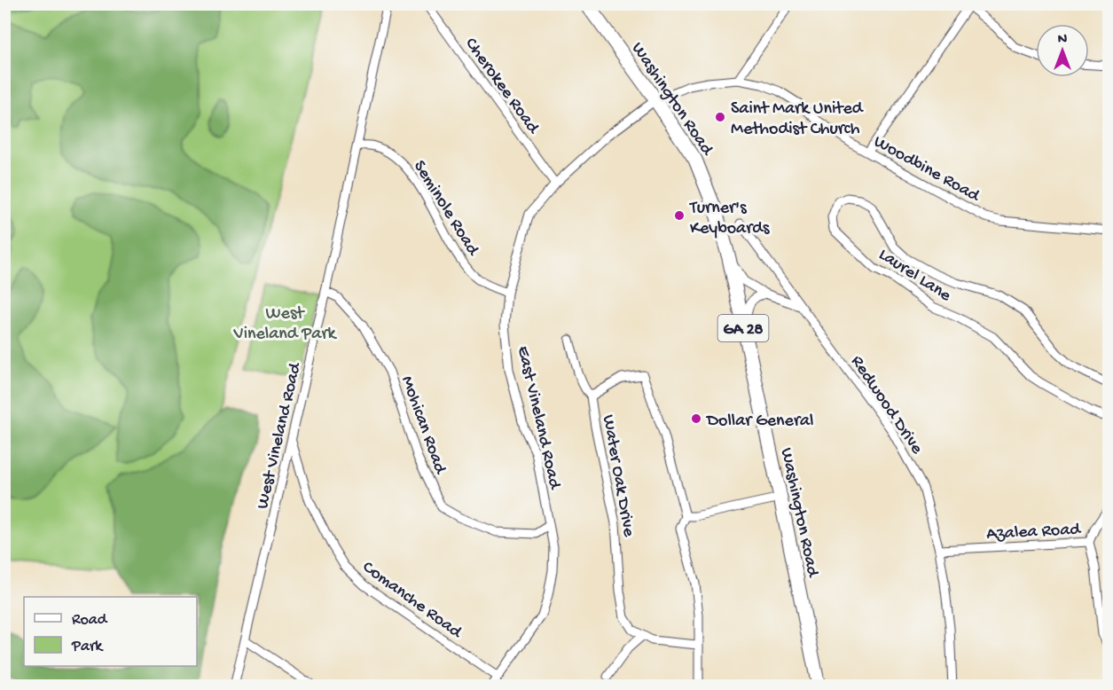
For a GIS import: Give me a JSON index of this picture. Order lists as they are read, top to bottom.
{
  "streets": {
    "main road": ["Washington Road", "GA 28"],
    "street": [
      "Cherokee Road",
      "Woodbine Road",
      "Seminole Road",
      "Laurel Lane",
      "Redwood Drive",
      "East Vineland Road",
      "Mohican Road",
      "West Vineland Road",
      "Water Oak Drive",
      "Azalea Road",
      "Comanche Road"
    ]
  },
  "crossings": [
    ["Cherokee Road", "East Vineland Road"],
    ["Washington Road", "Woodbine Road"],
    ["Washington Road", "East Vineland Road"],
    ["Woodbine Road", "East Vineland Road"],
    ["Seminole Road", "East Vineland Road"],
    ["Seminole Road", "West Vineland Road"],
    ["Redwood Drive", "Azalea Road"],
    ["East Vineland Road", "Mohican Road"],
    ["East Vineland Road", "Comanche Road"],
    ["Mohican Road", "West Vineland Road"],
    ["West Vineland Road", "Comanche Road"]
  ],
  "parks": ["West Vineland Park"],
  "places": ["Saint Mark United Methodist Church", "Turner's Keyboards", "Dollar General"],
  "legend": ["Road", "Park"],
  "north": "top"
}
